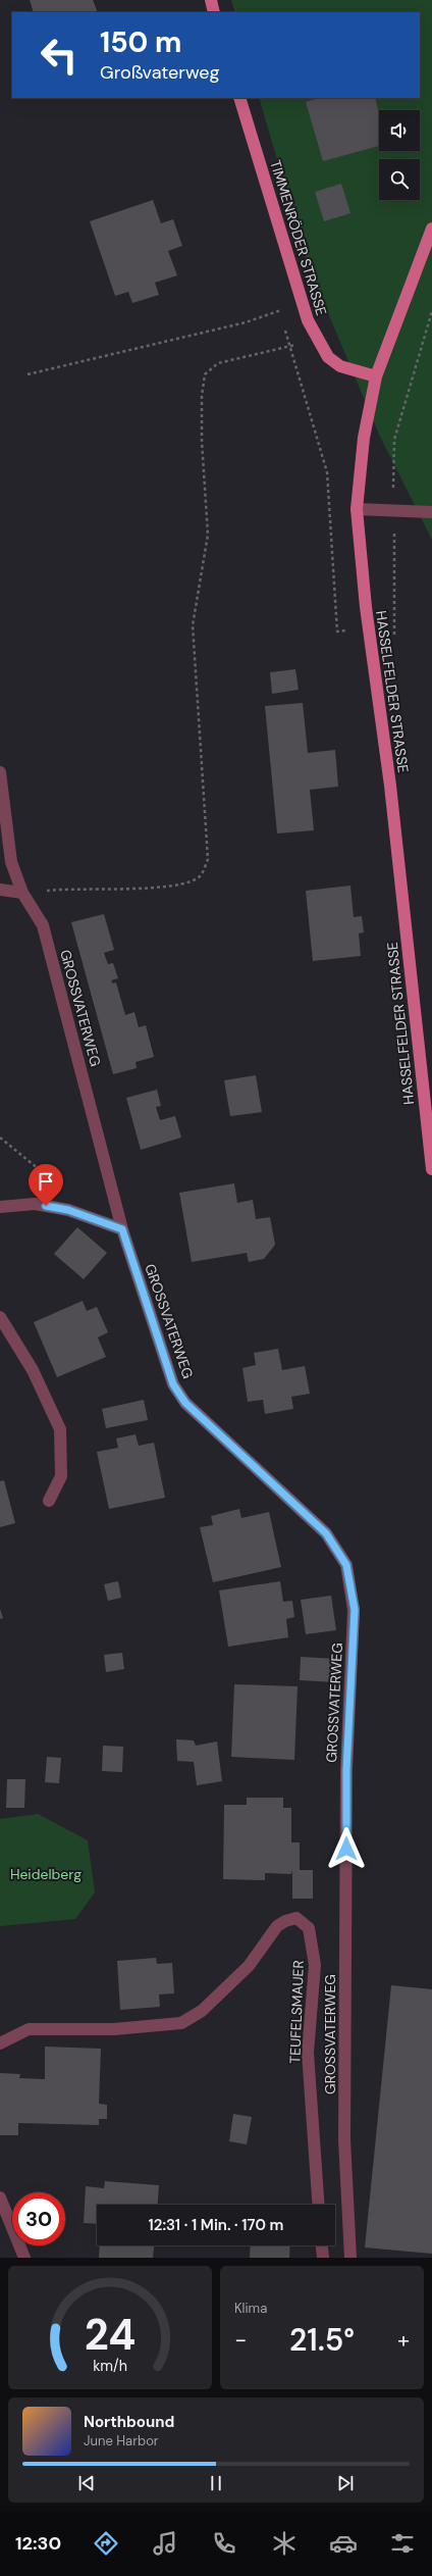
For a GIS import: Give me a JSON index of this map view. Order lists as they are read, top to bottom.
{
  "streets": {
    "main road": ["TIMMENRÖDER STRASSE", "HASSELFELDER STRASSE"],
    "street": ["GROSSVATERWEG", "TEUFELSMAUER"]
  },
  "crossings": [
    ["TIMMENRÖDER STRASSE", "HASSELFELDER STRASSE"]
  ],
  "parks": ["Heidelberg"],
  "page": {
    "turn": ["150 m", "Großvaterweg"],
    "limit": "30",
    "trip": "12:31 · 1 Min. · 170 m",
    "tile": "Klima",
    "heat": ["−", "21.5°", "+"],
    "song": ["Northbound", "June Harbor"],
    "tabs": "12:30",
    "gauge": ["24", "km/h"]
  }
}
